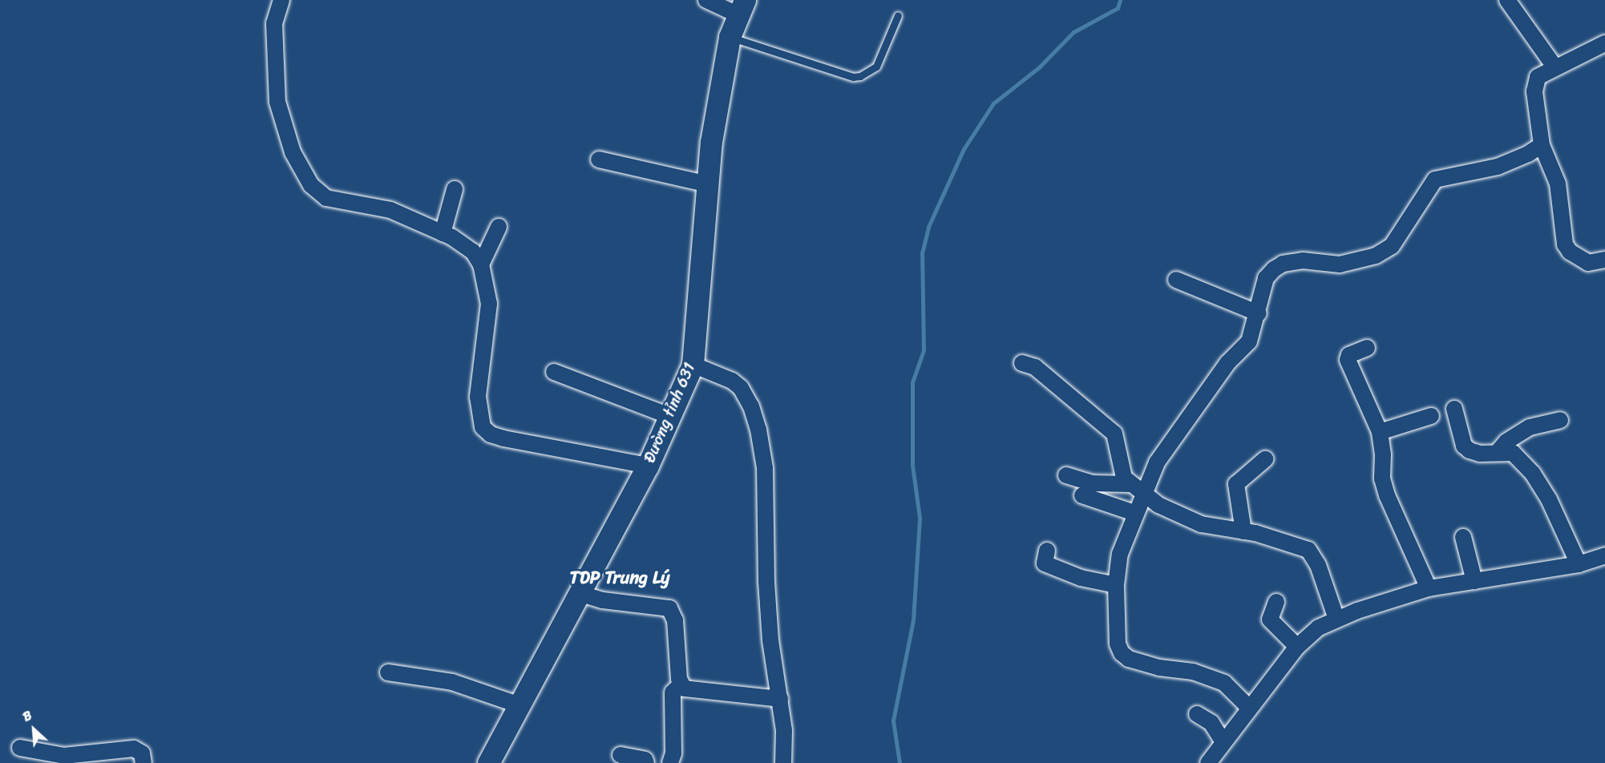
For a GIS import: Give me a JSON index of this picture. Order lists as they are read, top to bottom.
{
  "streets": {
    "main road": ["Đường tỉnh 631"]
  },
  "districts": ["TDP Trung Lý"],
  "north": "top left"
}
